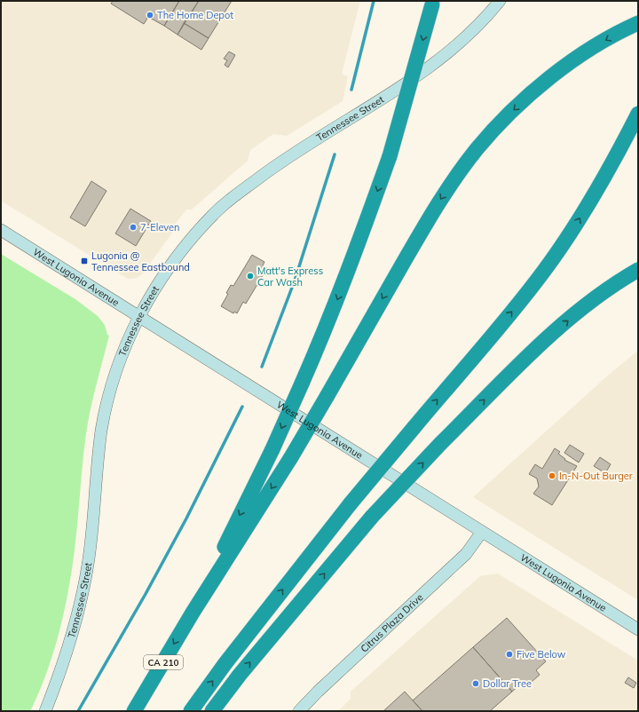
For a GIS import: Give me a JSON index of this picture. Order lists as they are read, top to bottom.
{
  "streets": {
    "highway": ["CA 210"],
    "main road": ["Tennessee Street", "West Lugonia Avenue", "Citrus Plaza Drive"]
  },
  "crossings": [
    ["Tennessee Street", "West Lugonia Avenue"],
    ["West Lugonia Avenue", "Citrus Plaza Drive"]
  ],
  "places": {
    "other": [
      "The Home Depot",
      "7-Eleven",
      "Matt's Express Car Wash",
      "In-N-Out Burger",
      "Five Below",
      "Dollar Tree"
    ],
    "transit": ["Lugonia @ Tennessee Eastbound"]
  }
}
